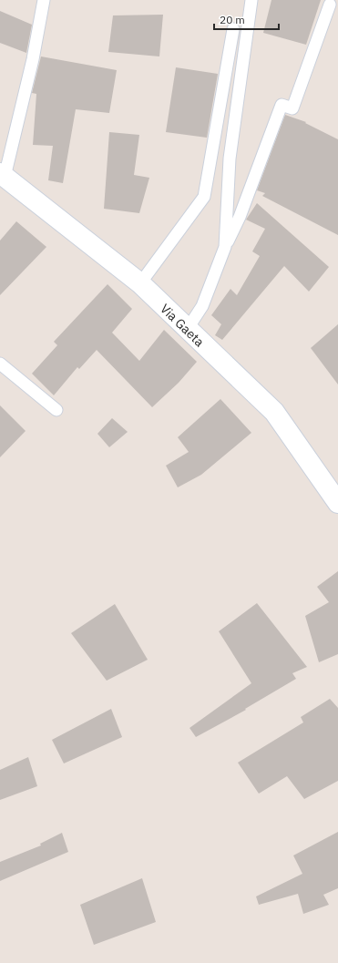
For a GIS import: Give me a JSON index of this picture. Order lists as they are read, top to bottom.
{
  "streets": {
    "street": ["Via Gaeta"]
  },
  "scale_bar": "20 m"
}
